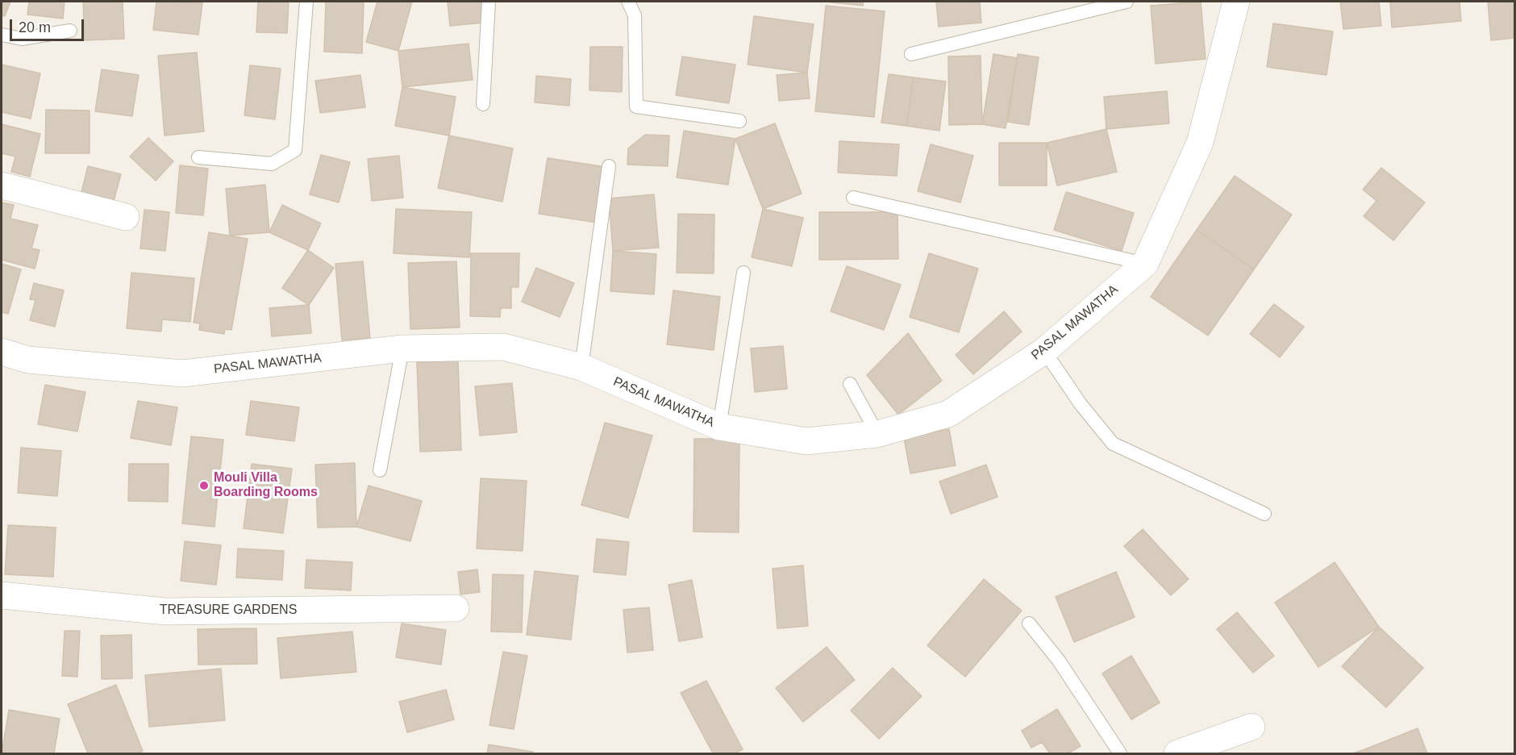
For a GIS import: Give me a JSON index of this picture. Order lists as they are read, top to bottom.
{
  "streets": {
    "street": ["PASAL MAWATHA", "TREASURE GARDENS"]
  },
  "places": ["Mouli Villa Boarding Rooms"],
  "scale_bar": "20 m"
}
